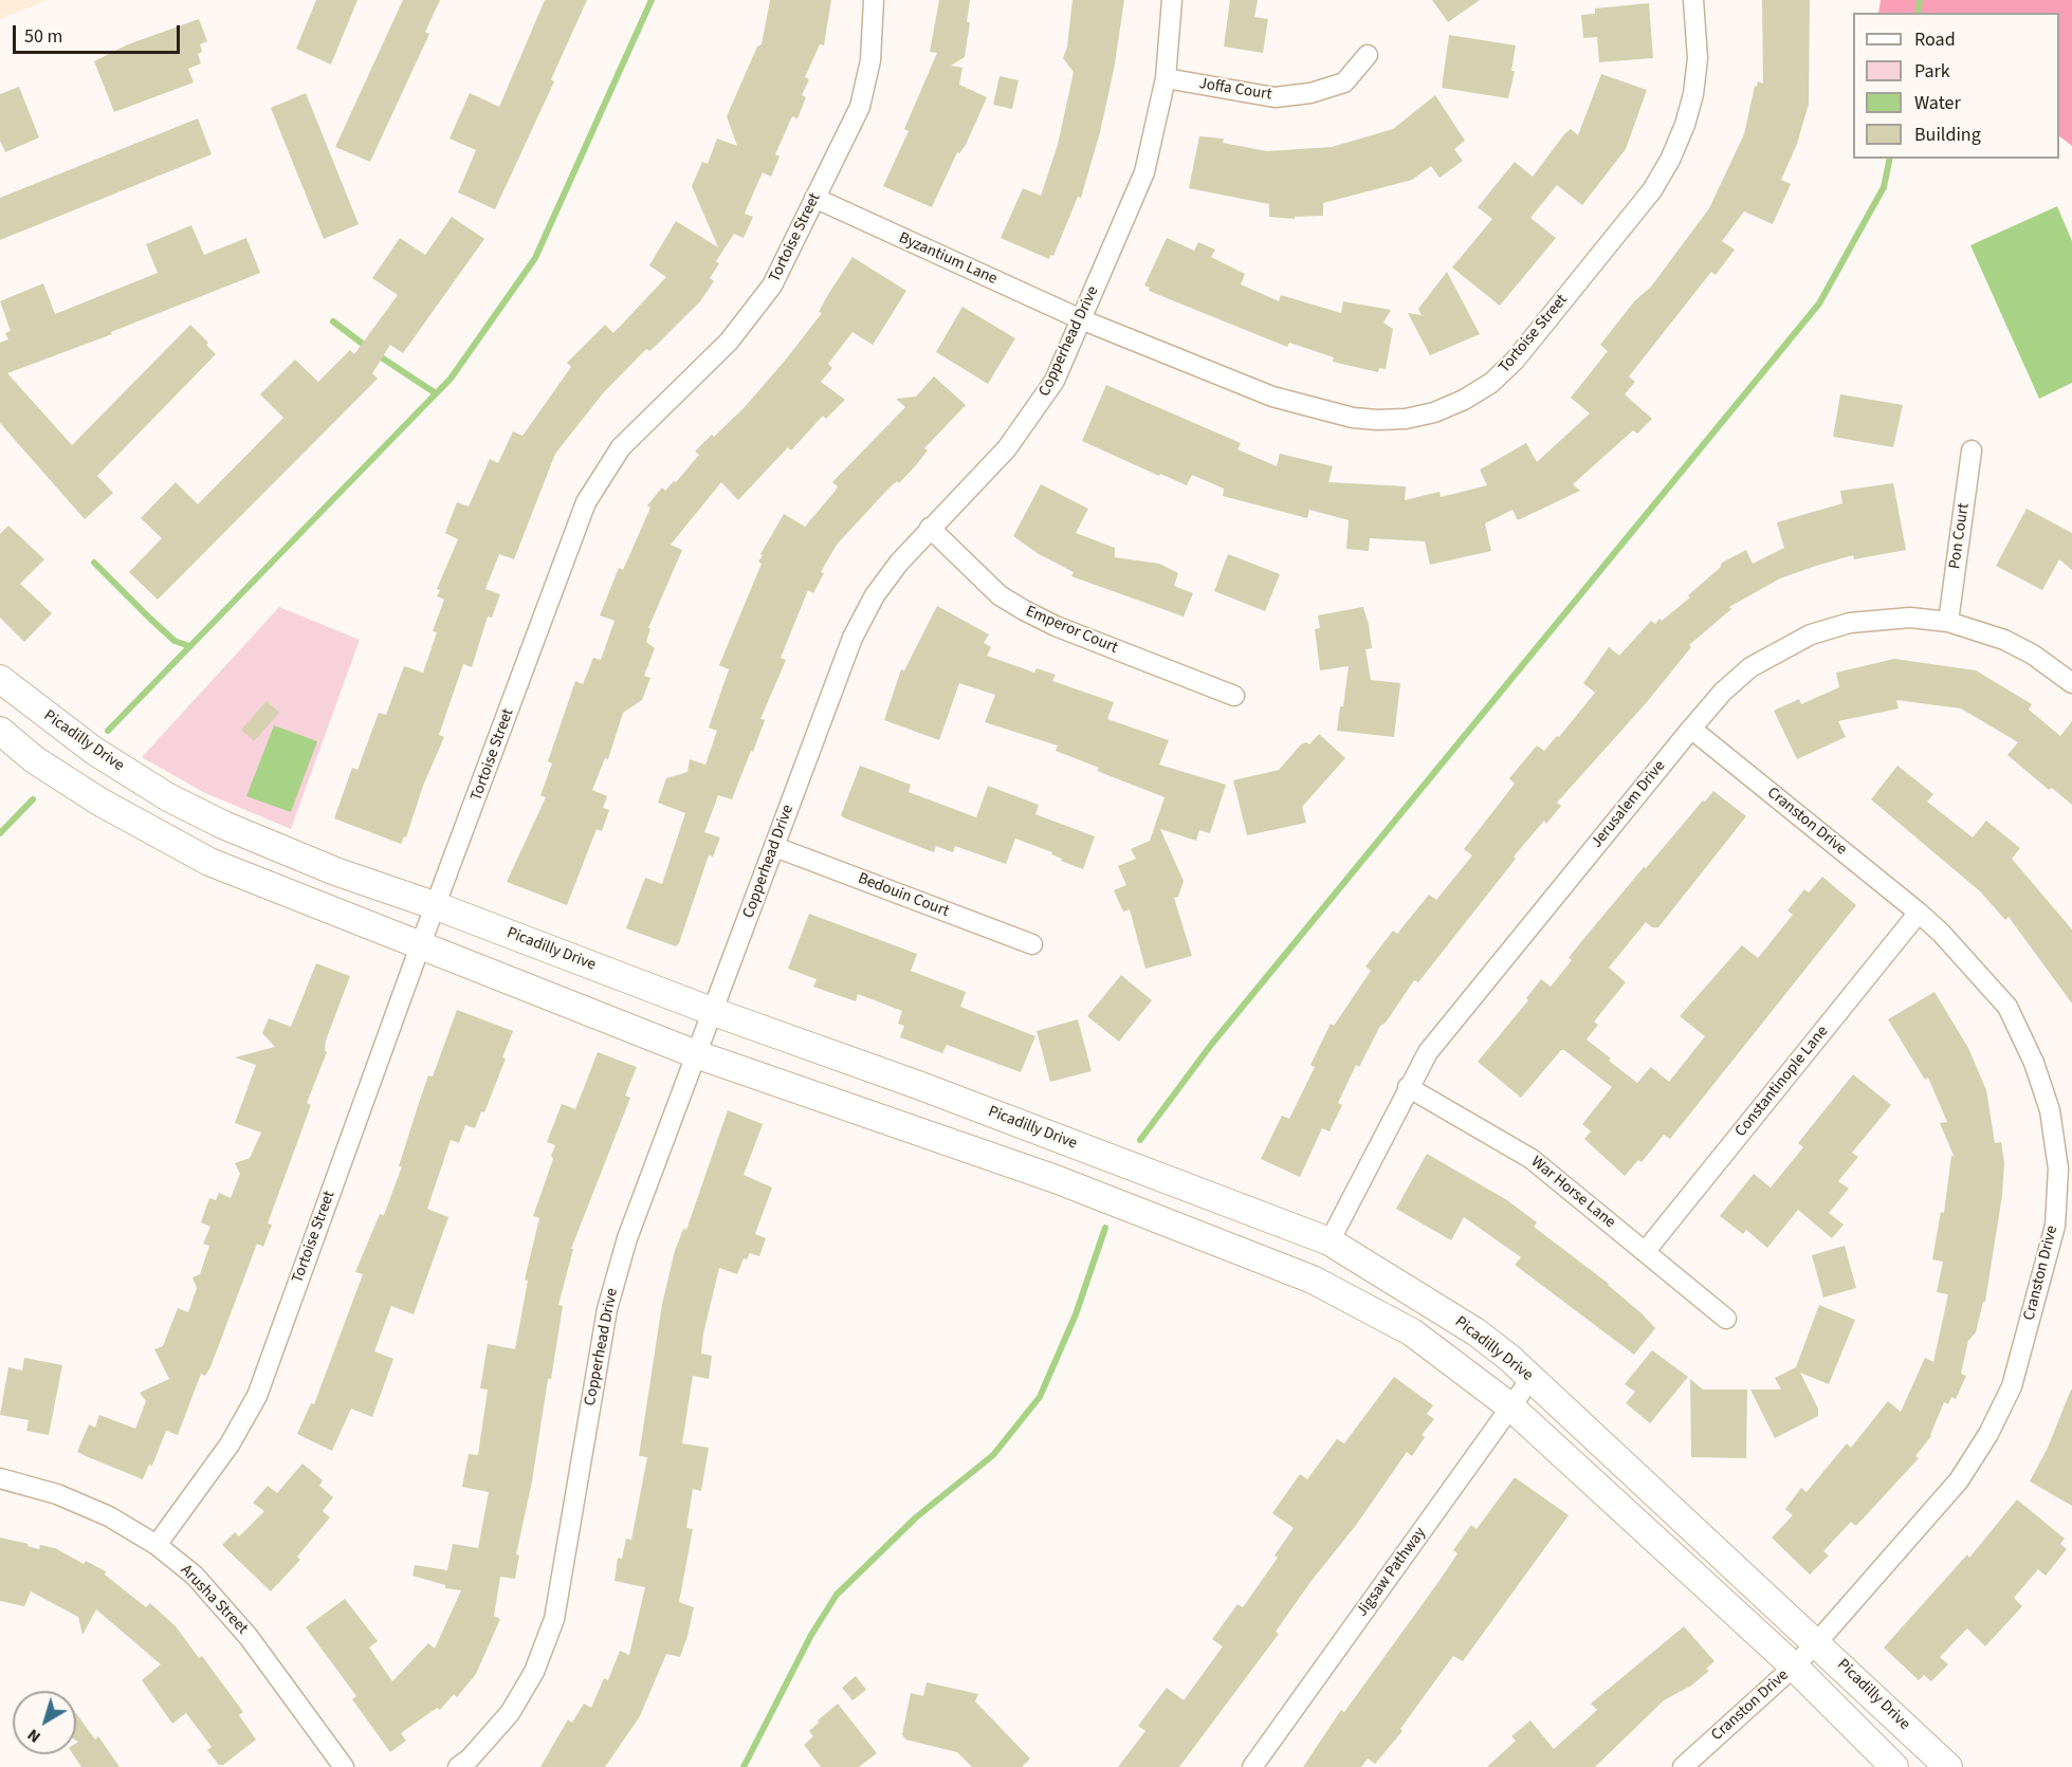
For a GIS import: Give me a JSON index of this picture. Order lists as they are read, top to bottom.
{
  "streets": {
    "street": [
      "Joffa Court",
      "Tortoise Street",
      "Byzantium Lane",
      "Copperhead Drive",
      "Pon Court",
      "Emperor Court",
      "Picadilly Drive",
      "Jerusalem Drive",
      "Cranston Drive",
      "Bedouin Court",
      "Constantinople Lane",
      "War Horse Lane",
      "Jigsaw Pathway",
      "Arusha Street"
    ]
  },
  "crossings": [
    ["Joffa Court", "Copperhead Drive"],
    ["Tortoise Street", "Byzantium Lane"],
    ["Tortoise Street", "Copperhead Drive"],
    ["Tortoise Street", "Picadilly Drive"],
    ["Tortoise Street", "Arusha Street"],
    ["Byzantium Lane", "Copperhead Drive"],
    ["Copperhead Drive", "Emperor Court"],
    ["Copperhead Drive", "Picadilly Drive"],
    ["Copperhead Drive", "Bedouin Court"],
    ["Pon Court", "Jerusalem Drive"],
    ["Picadilly Drive", "Jerusalem Drive"],
    ["Picadilly Drive", "Cranston Drive"],
    ["Picadilly Drive", "Jigsaw Pathway"],
    ["Jerusalem Drive", "Cranston Drive"],
    ["Jerusalem Drive", "War Horse Lane"],
    ["Cranston Drive", "Constantinople Lane"],
    ["Constantinople Lane", "War Horse Lane"]
  ],
  "legend": [
    "Road",
    "Park",
    "Water",
    "Building"
  ],
  "scale_bar": "50 m",
  "north": "bottom left"
}
